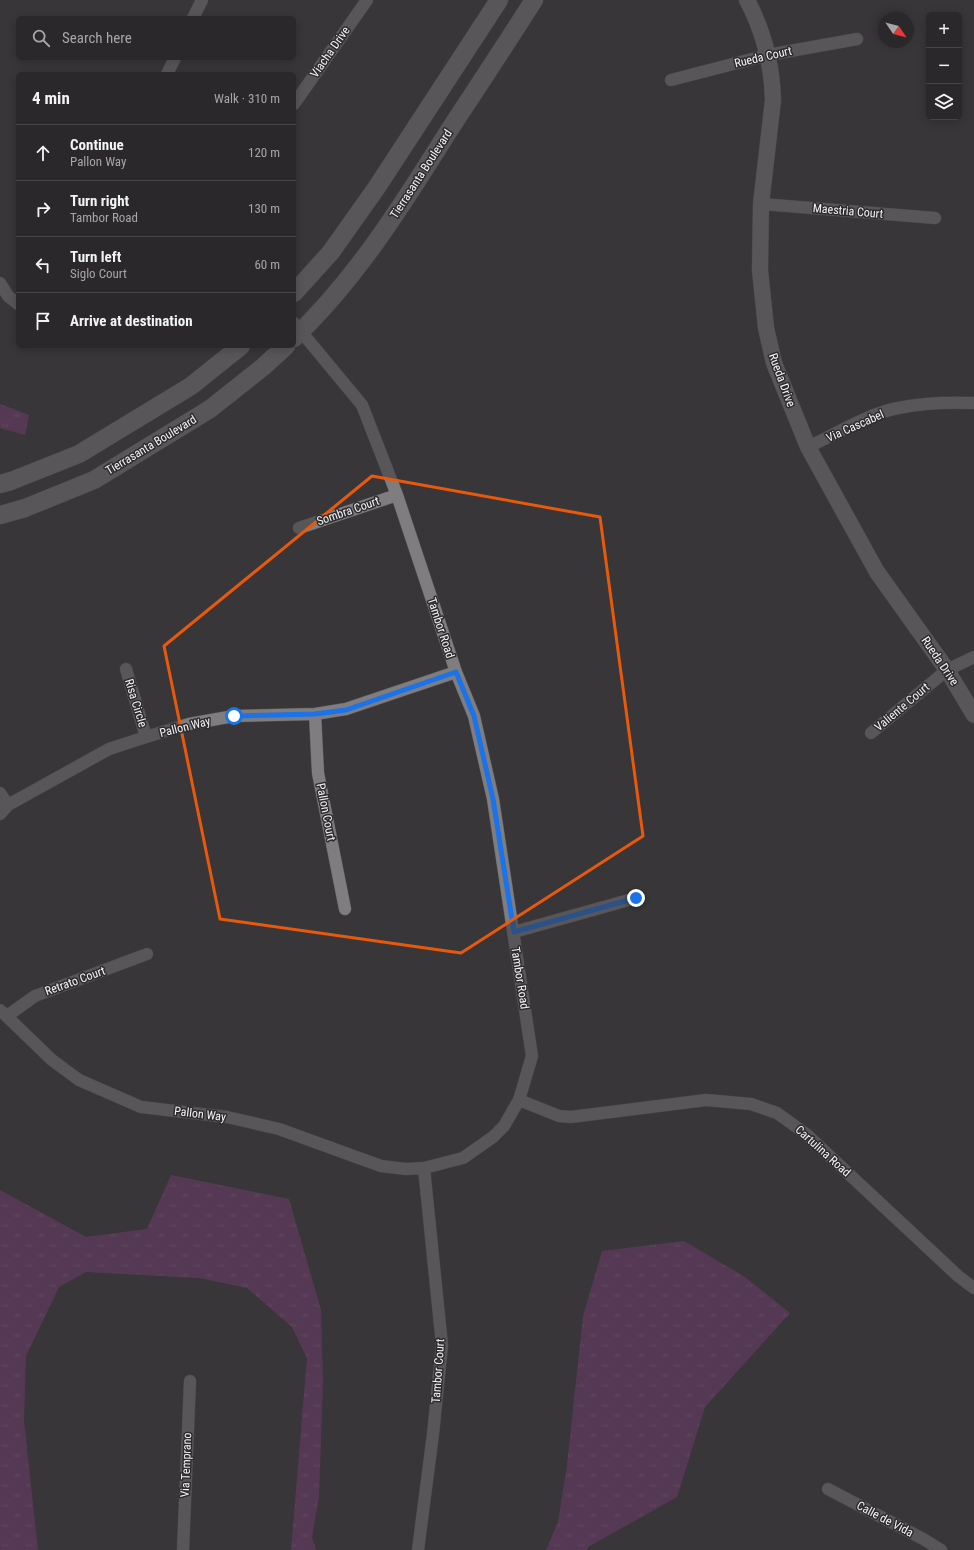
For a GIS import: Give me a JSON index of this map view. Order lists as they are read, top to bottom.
{
  "streets": {
    "main road": ["Tierrasanta Boulevard"],
    "street": [
      "Viacha Drive",
      "Rueda Court",
      "Maestria Court",
      "Rueda Drive",
      "Via Cascabel",
      "Sombra Court",
      "Tambor Road",
      "Risa Circle",
      "Valiente Court",
      "Pallon Way",
      "Pallon Court",
      "Retrato Court",
      "Cartulina Road",
      "Tambor Court",
      "Via Temprano",
      "Calle de Vida"
    ]
  },
  "crossings": [
    ["Rueda Court", "Rueda Drive"],
    ["Tierrasanta Boulevard", "Tambor Road"],
    ["Maestria Court", "Rueda Drive"],
    ["Rueda Drive", "Via Cascabel"],
    ["Rueda Drive", "Valiente Court"],
    ["Sombra Court", "Tambor Road"],
    ["Tambor Road", "Pallon Way"],
    ["Tambor Road", "Cartulina Road"],
    ["Tambor Road", "Tambor Court"],
    ["Risa Circle", "Pallon Way"],
    ["Pallon Way", "Pallon Court"],
    ["Pallon Way", "Retrato Court"],
    ["Pallon Way", "Tambor Court"]
  ],
  "north": "bottom right",
  "page": {
    "map_buttons": ["+", "−"],
    "search": "Search here",
    "heading": ["4 min", "Walk · 310 m"],
    "list": [
      ["Continue", "Pallon Way", "120 m"],
      ["Turn right", "Tambor Road", "130 m"],
      ["Turn left", "Siglo Court", "60 m"],
      "Arrive at destination"
    ]
  }
}
